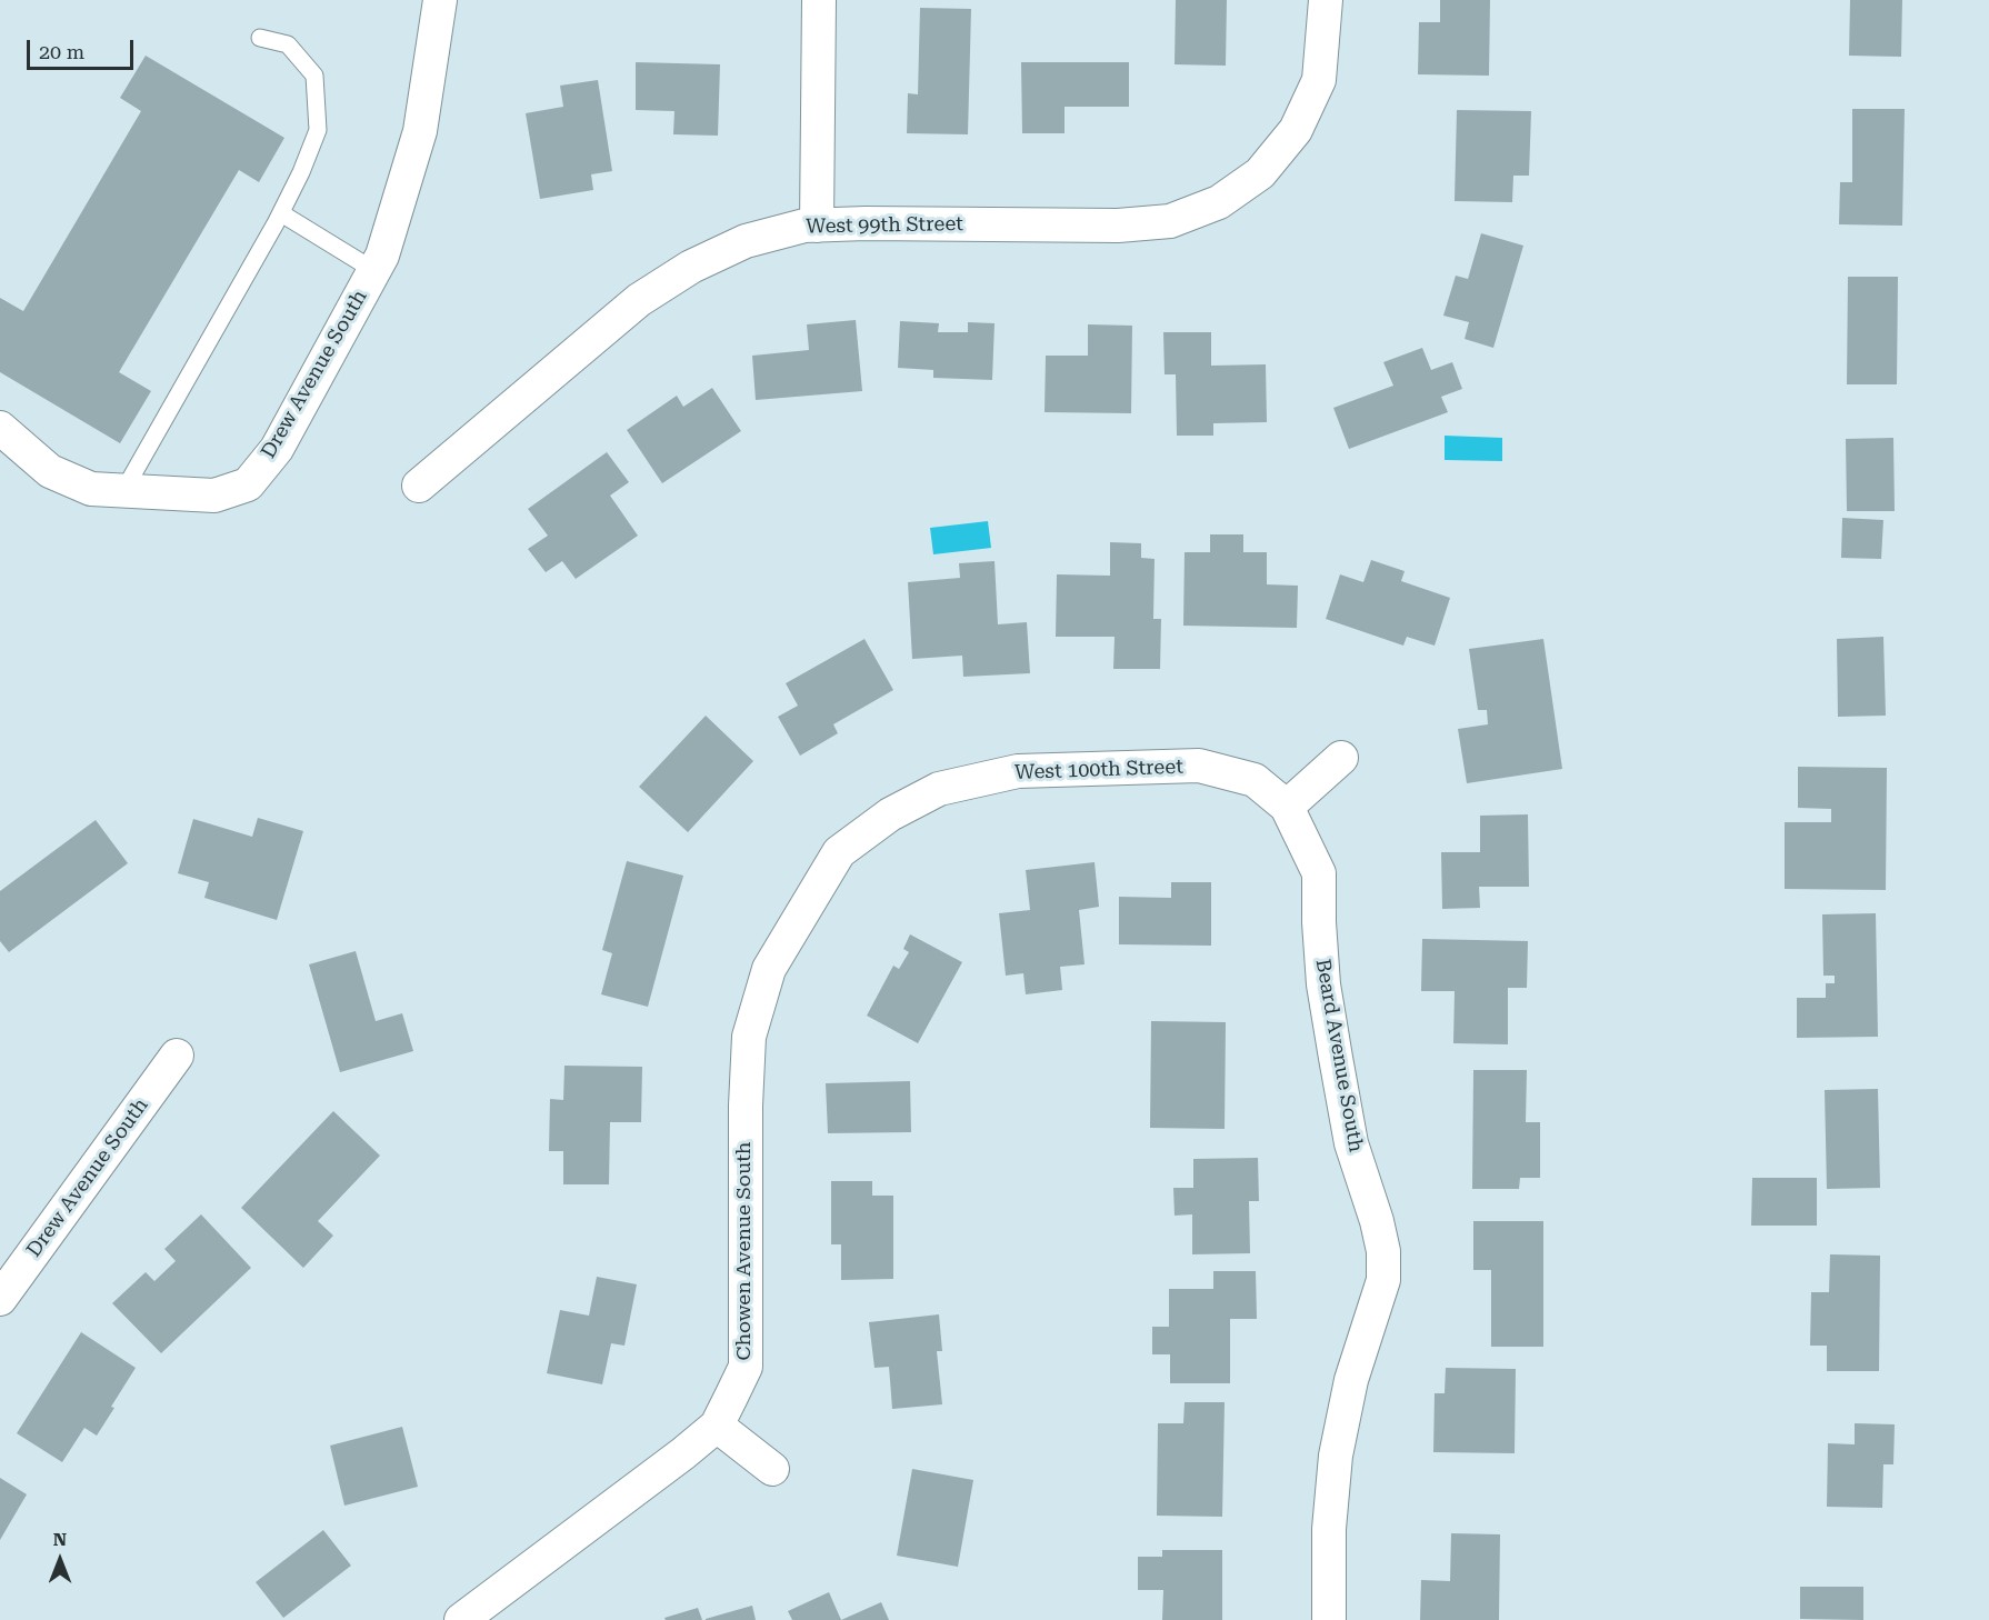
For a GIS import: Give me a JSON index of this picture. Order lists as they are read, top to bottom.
{
  "streets": {
    "street": [
      "West 99th Street",
      "Drew Avenue South",
      "West 100th Street",
      "Beard Avenue South",
      "Chowen Avenue South"
    ]
  },
  "crossings": [
    ["West 100th Street", "Beard Avenue South"],
    ["West 100th Street", "Chowen Avenue South"]
  ],
  "scale_bar": "20 m",
  "north": "top"
}
